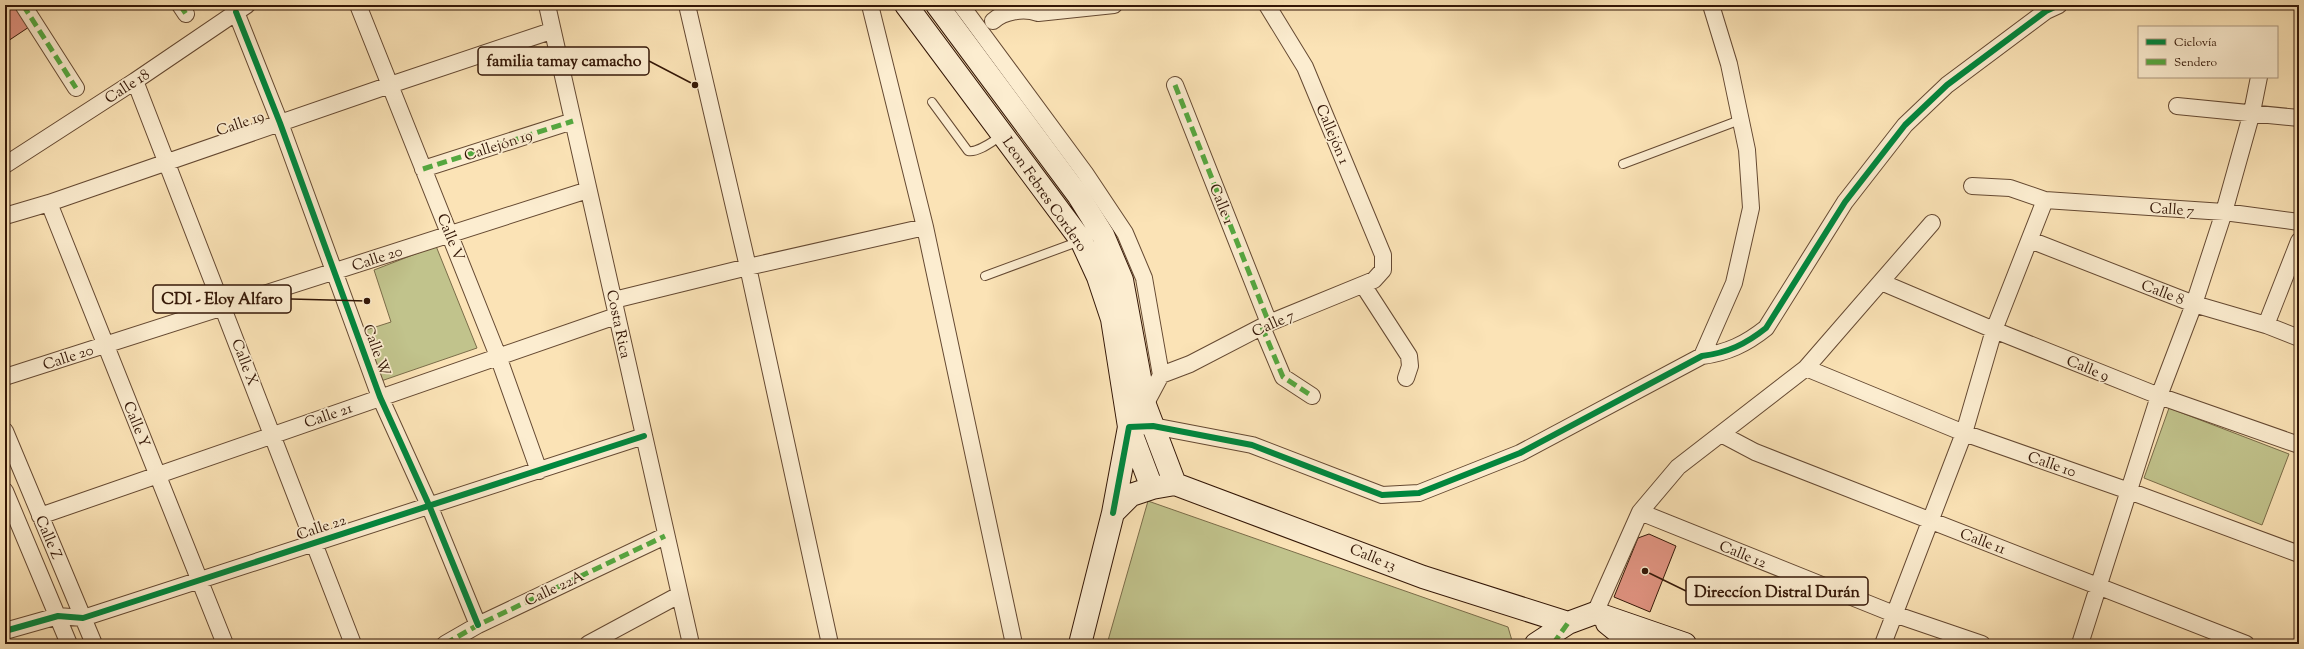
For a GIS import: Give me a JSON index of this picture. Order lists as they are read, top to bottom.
{
  "streets": {
    "street": [
      "Calle 18",
      "Calle 19",
      "Callejón 1",
      "Callejón 19",
      "Leon Febres Cordero",
      "Calle 1",
      "Calle 7",
      "Calle V",
      "Calle 20",
      "Calle 8",
      "Costa Rica",
      "Calle W",
      "Calle X",
      "Calle 9",
      "Calle 21",
      "Calle Y",
      "Calle 10",
      "Calle 22",
      "Calle Z",
      "Calle 11",
      "Calle 12",
      "Calle 13",
      "Calle 22A"
    ]
  },
  "crossings": [
    ["Calle 18", "Calle W"],
    ["Calle 18", "Calle X"],
    ["Calle 19", "Calle V"],
    ["Calle 19", "Costa Rica"],
    ["Calle 19", "Calle W"],
    ["Calle 19", "Calle X"],
    ["Calle 19", "Calle Y"],
    ["Callejón 1", "Calle 7"],
    ["Callejón 19", "Calle V"],
    ["Callejón 19", "Costa Rica"],
    ["Leon Febres Cordero", "Calle 13"],
    ["Calle 1", "Calle 7"],
    ["Calle V", "Calle 20"],
    ["Calle V", "Calle 21"],
    ["Calle V", "Calle 22"],
    ["Calle 20", "Costa Rica"],
    ["Calle 20", "Calle W"],
    ["Calle 20", "Calle X"],
    ["Calle 20", "Calle Y"],
    ["Costa Rica", "Calle 21"],
    ["Costa Rica", "Calle 22"],
    ["Costa Rica", "Calle 22A"],
    ["Calle W", "Calle 21"],
    ["Calle W", "Calle 22"],
    ["Calle W", "Calle 22A"],
    ["Calle X", "Calle 21"],
    ["Calle X", "Calle 22"],
    ["Calle 21", "Calle Y"],
    ["Calle 21", "Calle Z"],
    ["Calle Y", "Calle 22"],
    ["Calle 22", "Calle Z"]
  ],
  "places": ["familia tamay camacho", "CDI - Eloy Alfaro", "Direccíon Distral Durán"],
  "legend": ["Ciclovía", "Sendero"]
}
